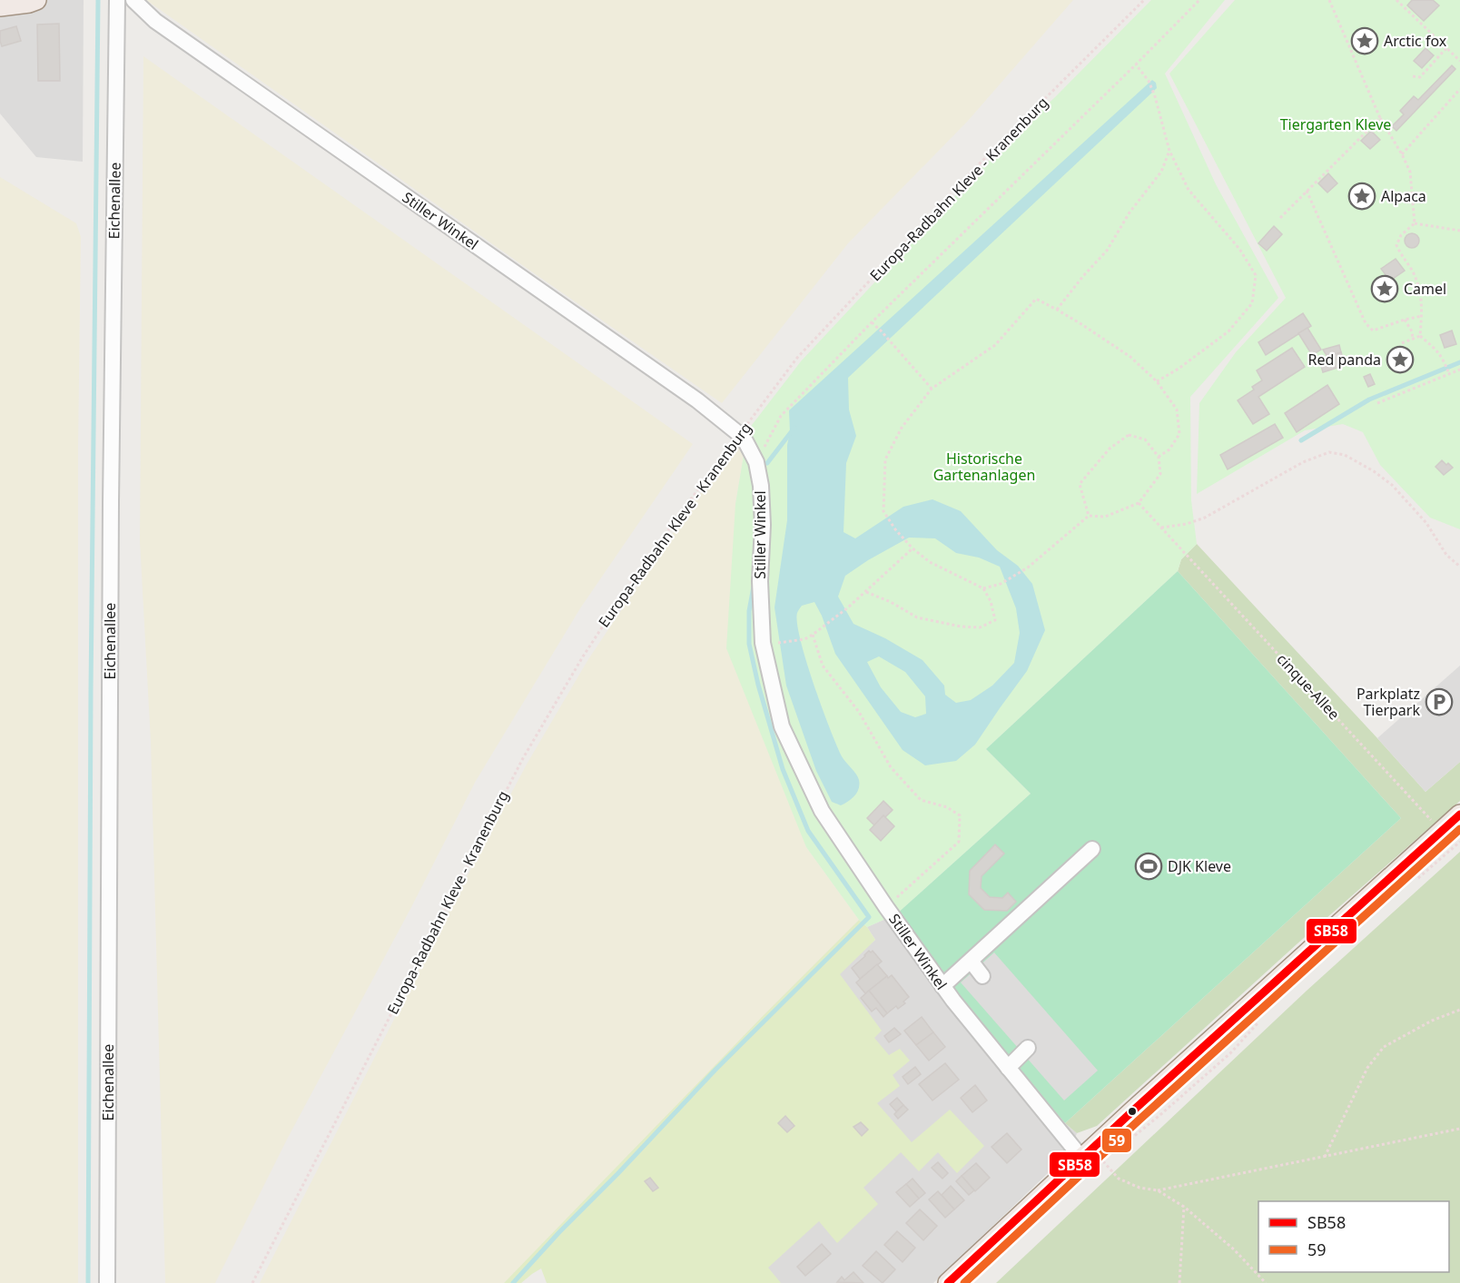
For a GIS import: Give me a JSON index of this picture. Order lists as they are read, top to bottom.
{
  "streets": {
    "street": ["Eichenallee", "Stiller Winkel"],
    "path": ["Europa-Radbahn Kleve - Kranenburg", "cinque-Allee"]
  },
  "crossings": [
    ["Europa-Radbahn Kleve - Kranenburg", "Stiller Winkel"]
  ],
  "parks": ["Tiergarten Kleve", "Historische Gartenanlagen"],
  "places": {
    "place": [
      "Arctic fox",
      "Alpaca",
      "Camel",
      "Red panda"
    ],
    "parking": ["Parkplatz Tierpark"],
    "sports": ["DJK Kleve"]
  },
  "lines": ["transit line SB58", "transit line 59"],
  "legend": ["SB58", "59"]
}
